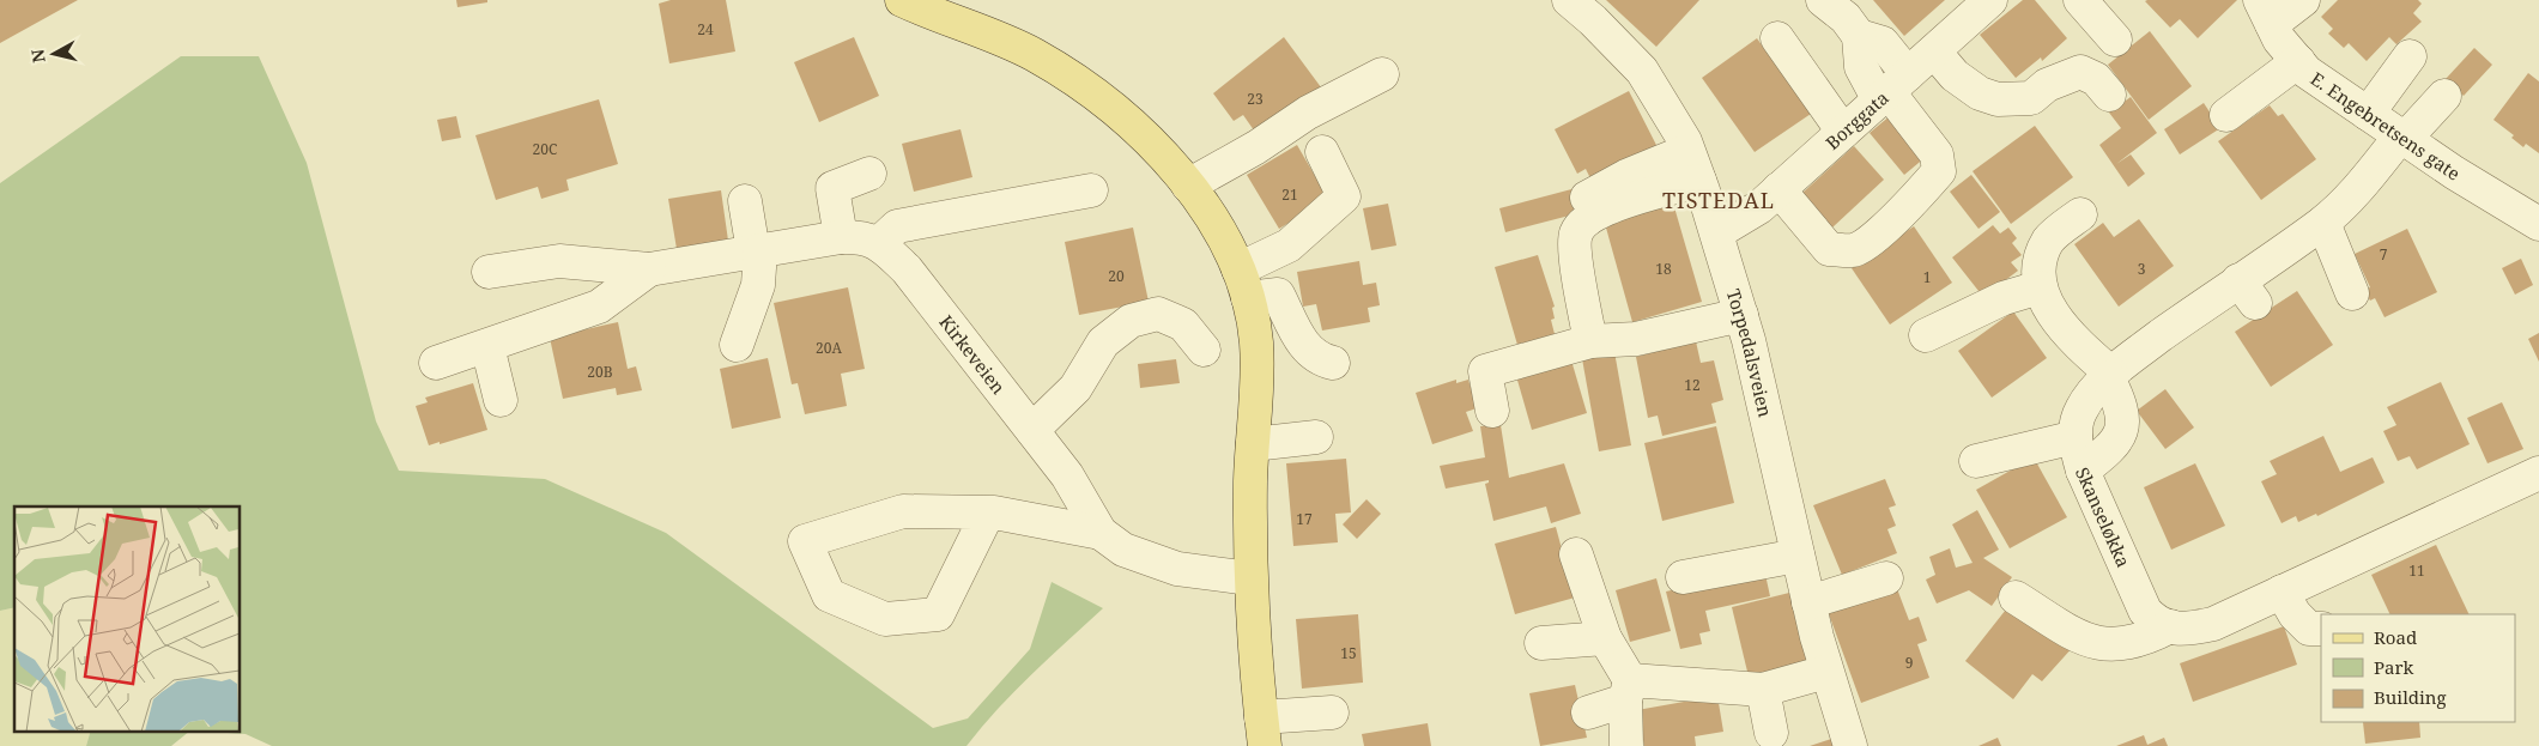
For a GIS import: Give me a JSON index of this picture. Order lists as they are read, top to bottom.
{
  "streets": {
    "street": [
      "Borggata",
      "E. Engebretsens gate",
      "Torpedalsveien",
      "Kirkeveien",
      "Skanseløkka"
    ]
  },
  "crossings": [
    ["Borggata", "Torpedalsveien"],
    ["E. Engebretsens gate", "Skanseløkka"]
  ],
  "districts": ["TISTEDAL"],
  "house_numbers": [
    "24",
    "23",
    "20C",
    "21",
    "7",
    "18",
    "3",
    "20",
    "1",
    "20A",
    "20B",
    "12",
    "17",
    "11",
    "15",
    "9"
  ],
  "legend": ["Road", "Park", "Building"],
  "north": "left"
}
